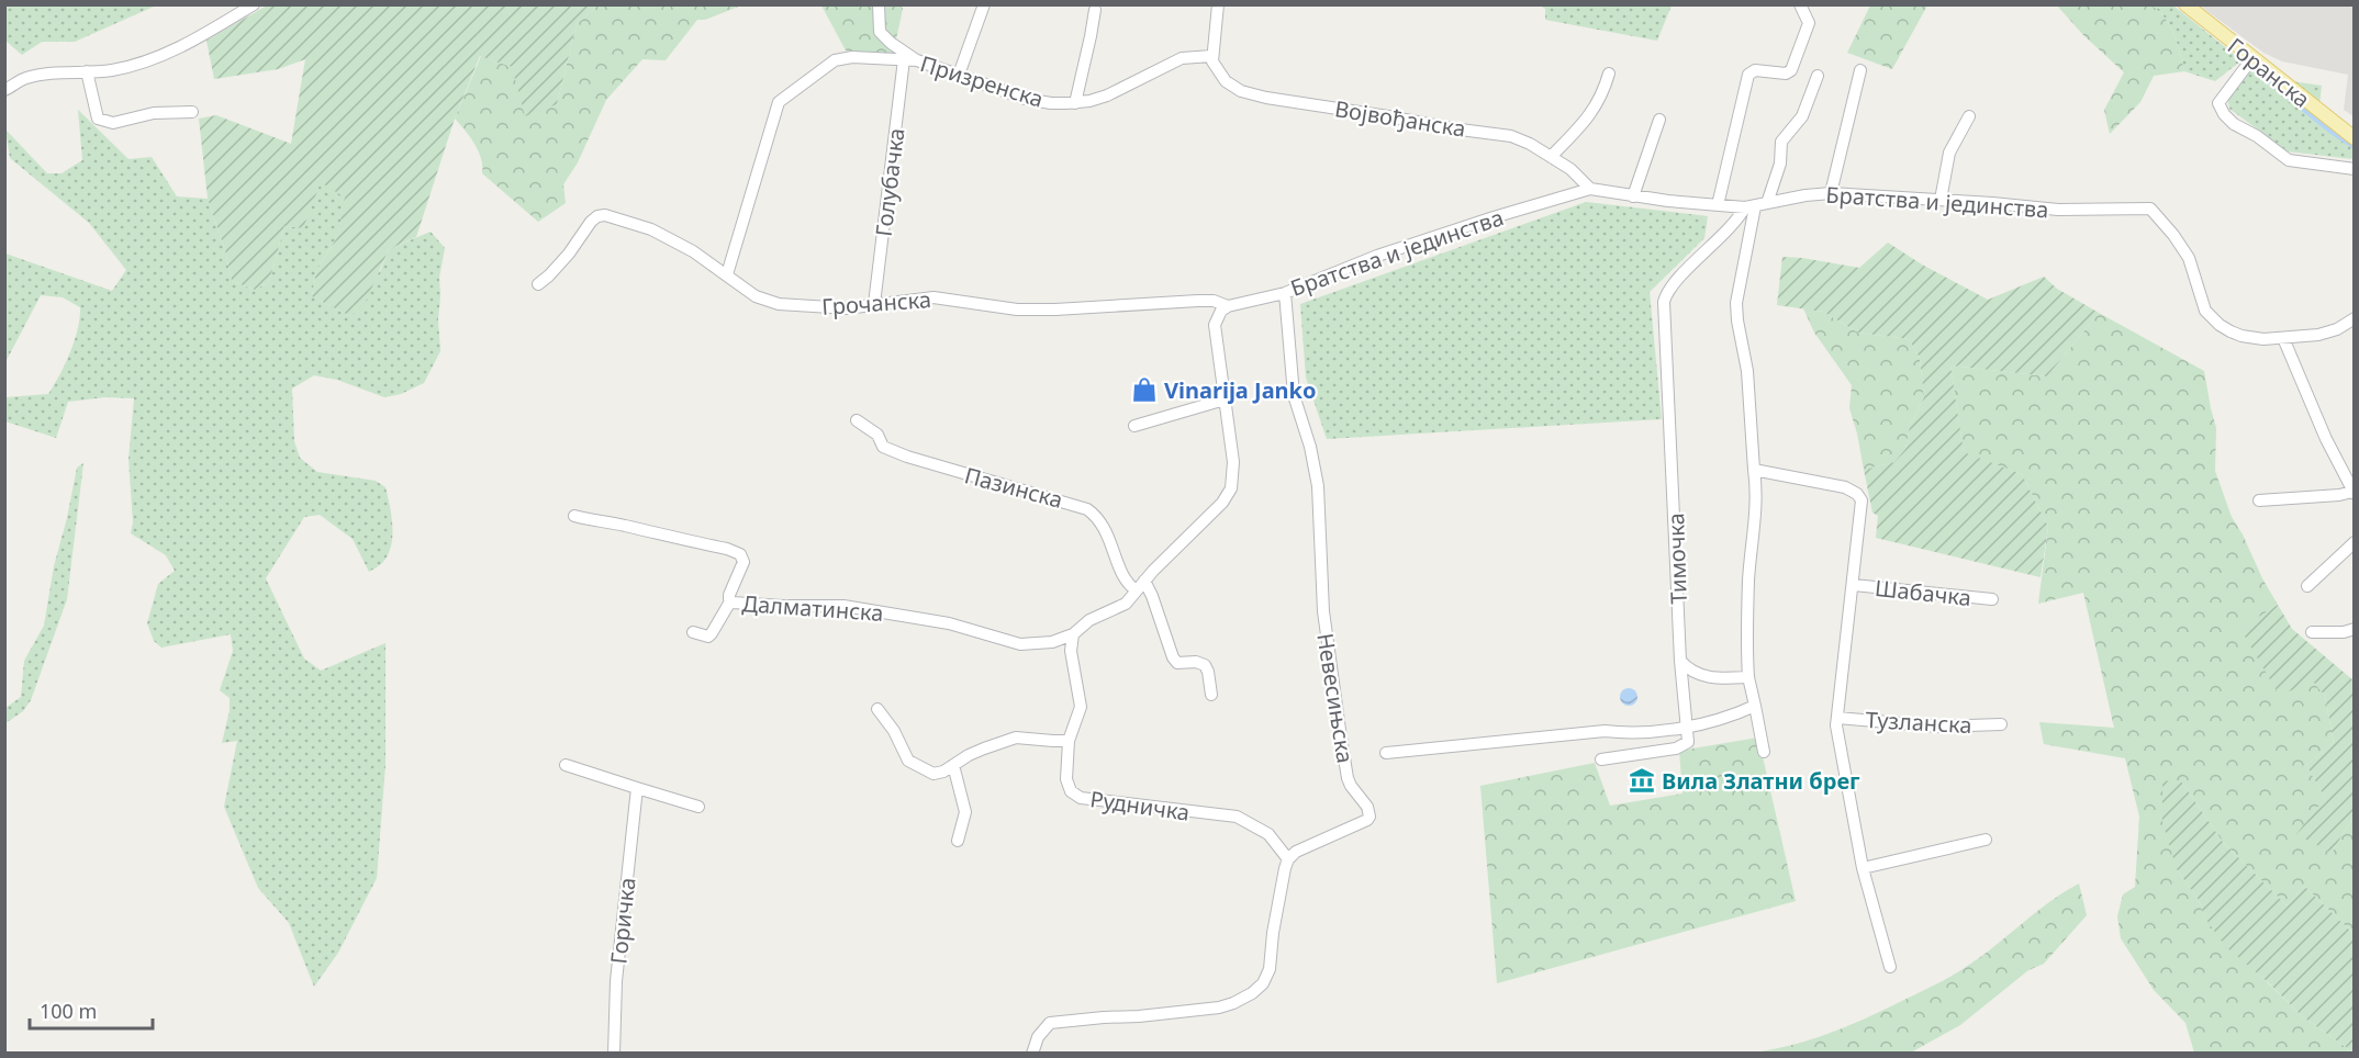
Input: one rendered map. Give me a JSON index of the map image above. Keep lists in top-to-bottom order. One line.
{"streets":{"main road":["Горанска"],"street":["Призренска","Војвођанска","Голубачка","Братства и јединства","Грочанска","Пазинска","Тимочка","Шабачка","Далматинска","Невесињска","Тузланска","Рудничка","Горичка"]},"crossings":[["Призренска","Војвођанска"],["Призренска","Голубачка"],["Призренска","Грочанска"],["Војвођанска","Братства и јединства"],["Голубачка","Грочанска"],["Братства и јединства","Грочанска"],["Братства и јединства","Тимочка"],["Братства и јединства","Невесињска"],["Далматинска","Рудничка"],["Невесињска","Рудничка"]],"places":{"shop":["Vinarija Janko"],"museum":["Вила Златни брег"]},"scale_bar":"100 m"}
